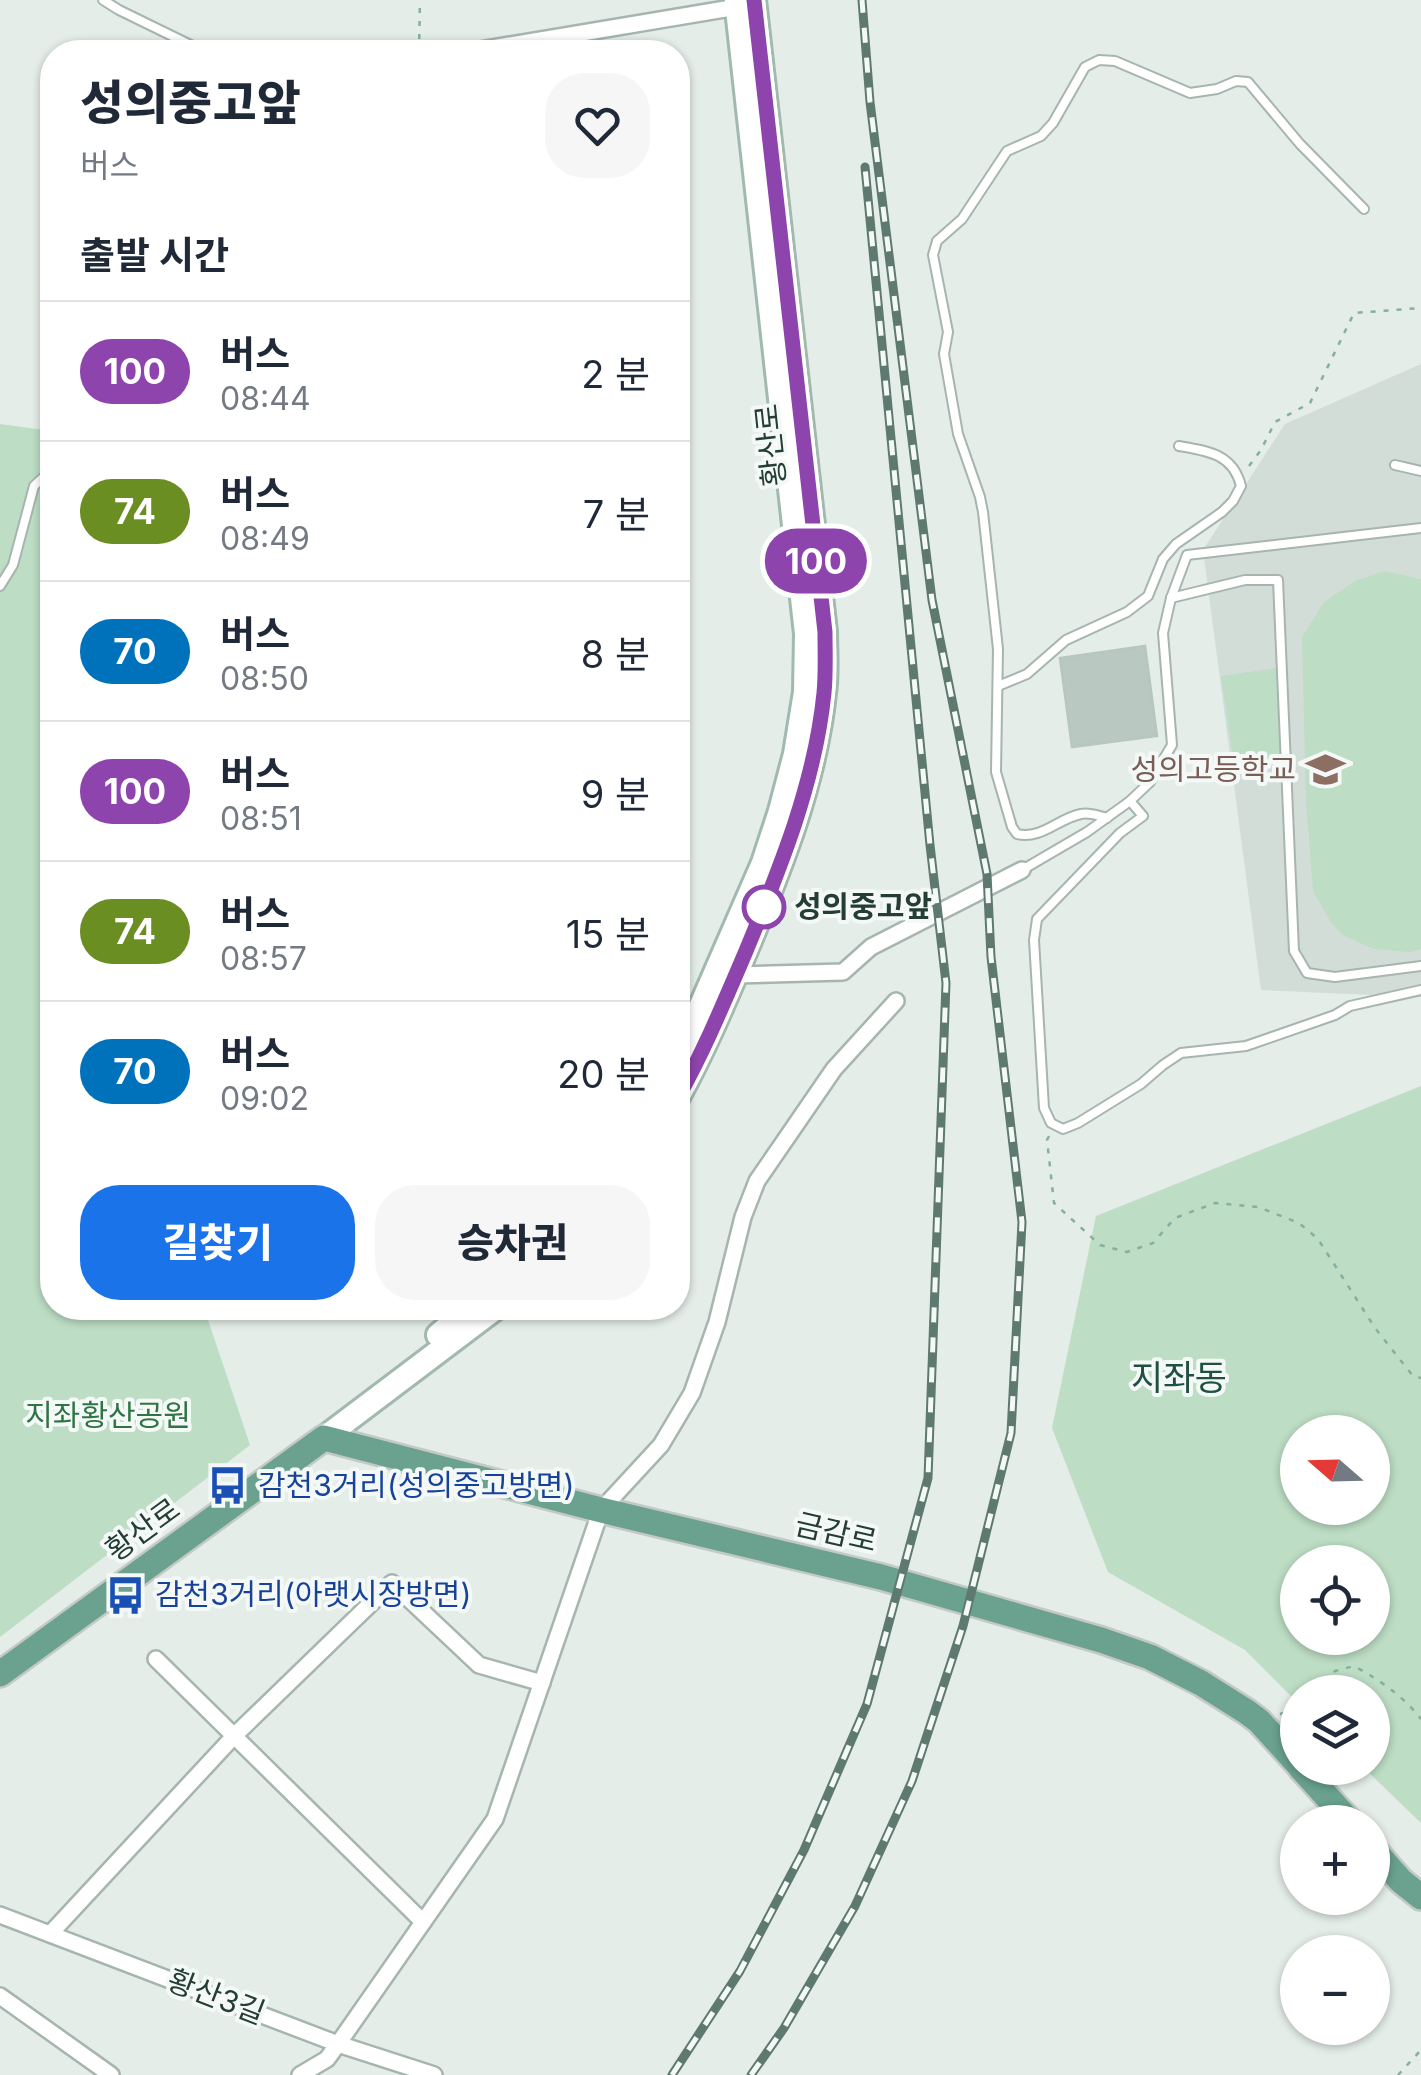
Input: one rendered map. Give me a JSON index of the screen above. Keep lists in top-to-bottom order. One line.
{"streets":{"main road":["황산로","금감로"],"street":["황산3길"]},"crossings":[["황산로","금감로"]],"districts":["지좌동"],"parks":["지좌황산공원"],"places":{"school or university":["성의고등학교"],"other":["성의중고앞"],"bus stop":["감천3거리(성의중고방면)","감천3거리(아랫시장방면)"]},"lines":["bus line 100"],"north":"left","page":{"on_map":"100","heading":[["성의중고앞","버스"],"출발 시간"],"list":[{"mark":"100","name":"버스","note":"08:44","value":"2 분"},{"mark":"74","name":"버스","note":"08:49","value":"7 분"},{"mark":"70","name":"버스","note":"08:50","value":"8 분"},{"mark":"100","name":"버스","note":"08:51","value":"9 분"},{"mark":"74","name":"버스","note":"08:57","value":"15 분"},{"mark":"70","name":"버스","note":"09:02","value":"20 분"}],"buttons":["길찾기","승차권"],"map_buttons":["+","−"]}}
